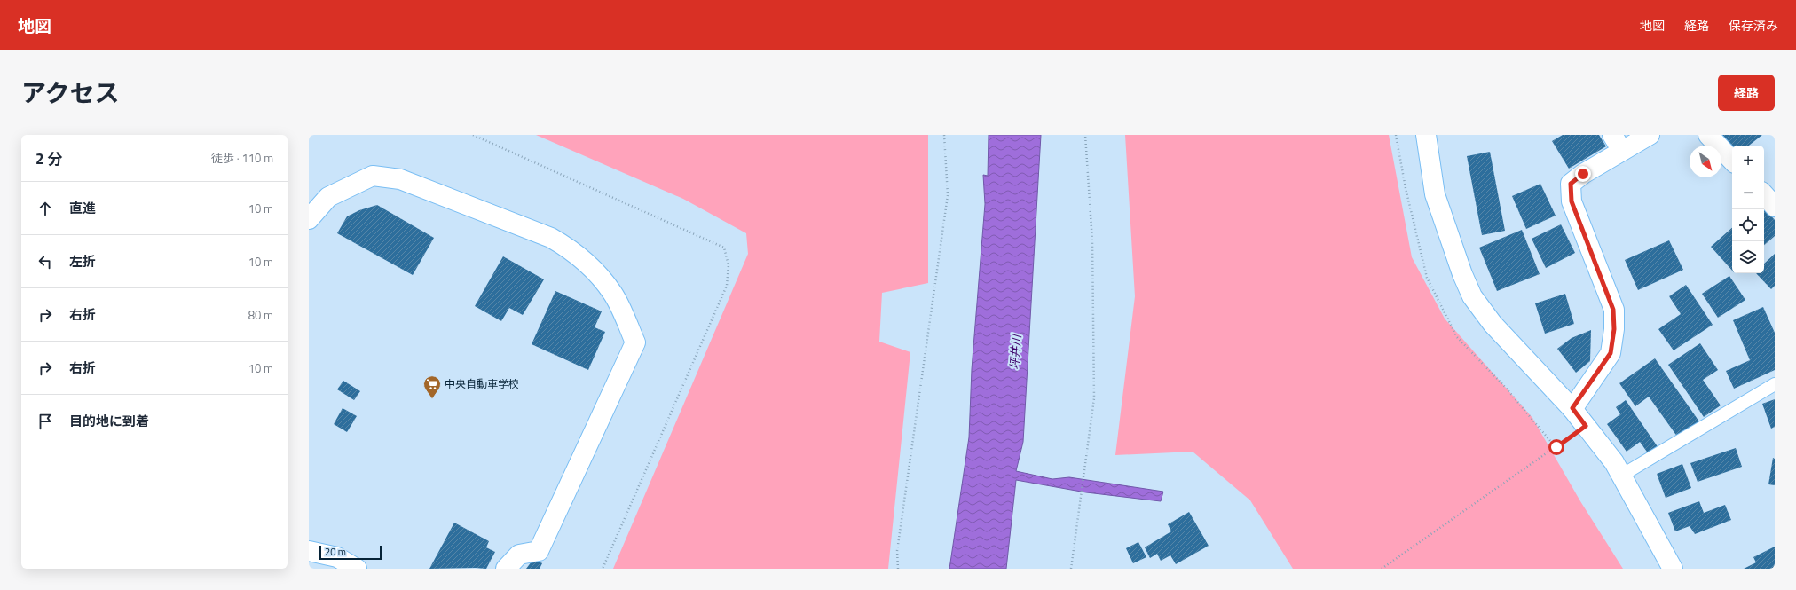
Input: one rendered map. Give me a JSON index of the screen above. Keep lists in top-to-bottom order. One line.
{"water":["坪井川"],"places":{"supermarket":["中央自動車学校"]},"scale_bar":"20 m","north":"bottom right","page":{"header":"地図","nav":["地図","経路","保存済み"],"title":"アクセス","buttons":"経路","heading":["2 分","徒歩 · 110 m"],"map_buttons":["+","−"],"list":[["直進","10 m"],["左折","10 m"],["右折","80 m"],["右折","10 m"],"目的地に到着"],"scale":"20 m"}}
